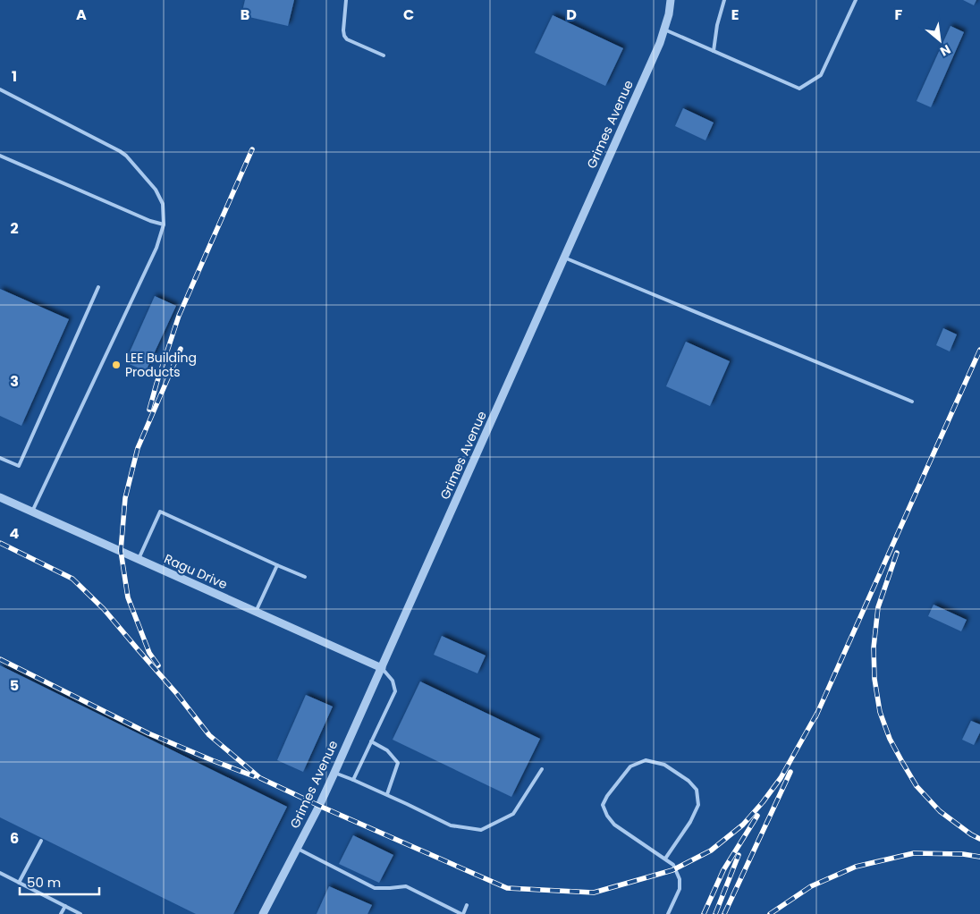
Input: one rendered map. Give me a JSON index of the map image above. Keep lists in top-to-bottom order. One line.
{"streets":{"street":["Grimes Avenue","Ragu Drive"]},"crossings":[["Grimes Avenue","Ragu Drive"]],"places":["LEE Building Products"],"scale_bar":"50 m","north":"bottom right","grid":{"columns":["A","B","C","D","E","F"],"rows":["1","2","3","4","5","6"]}}
